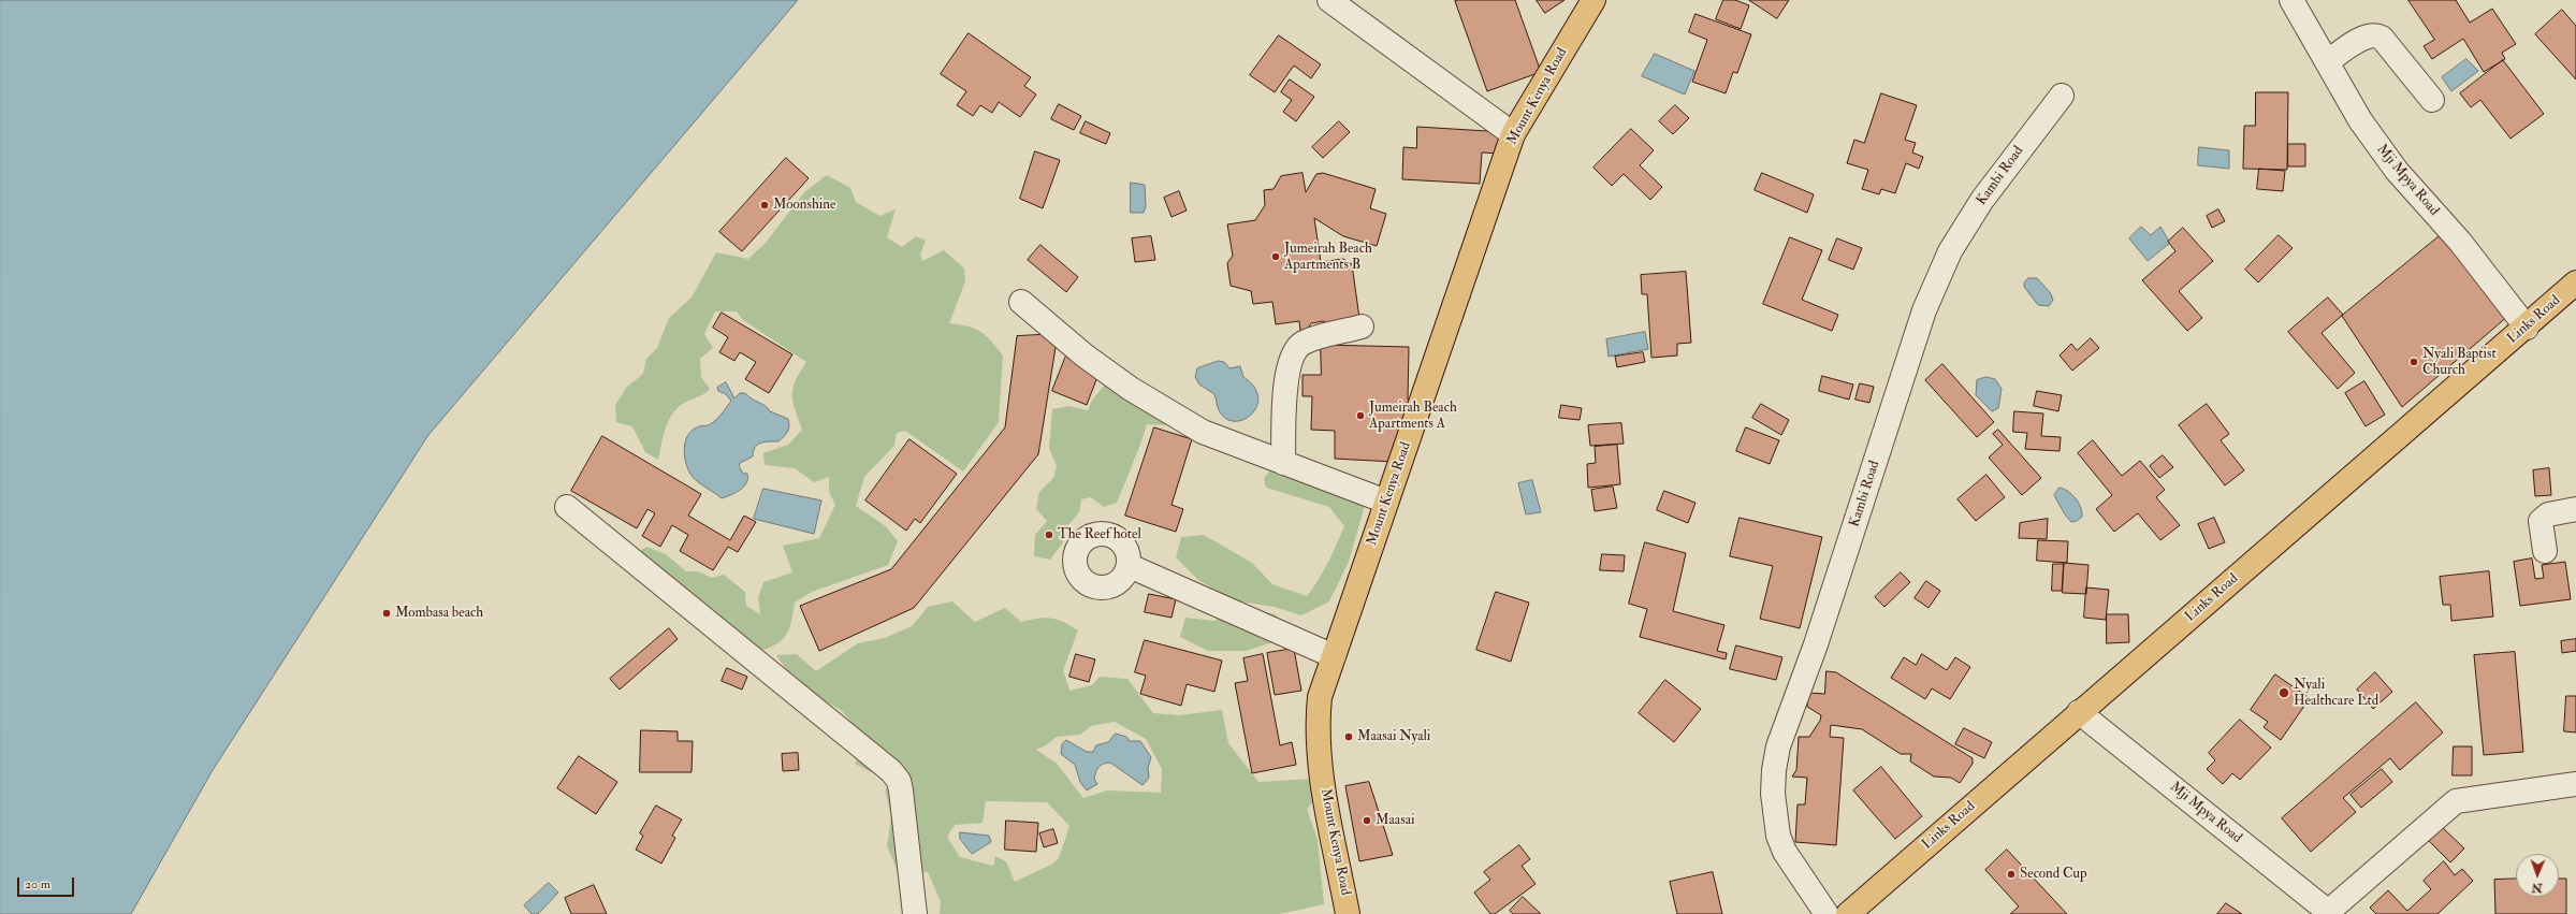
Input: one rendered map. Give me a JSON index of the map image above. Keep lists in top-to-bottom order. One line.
{"streets":{"main road":["Mount Kenya Road","Links Road"],"street":["Kambi Road","Mji Mpya Road"]},"crossings":[["Mji Mpya Road","Links Road"]],"places":["Moonshine","Jumeirah Beach Apartments B","Nyali Baptist Church","Jumeirah Beach Apartments A","The Reef hotel","Mombasa beach","Nyali Healthcare Ltd","Maasai Nyali","Maasai","Second Cup"],"scale_bar":"20 m","north":"bottom"}
